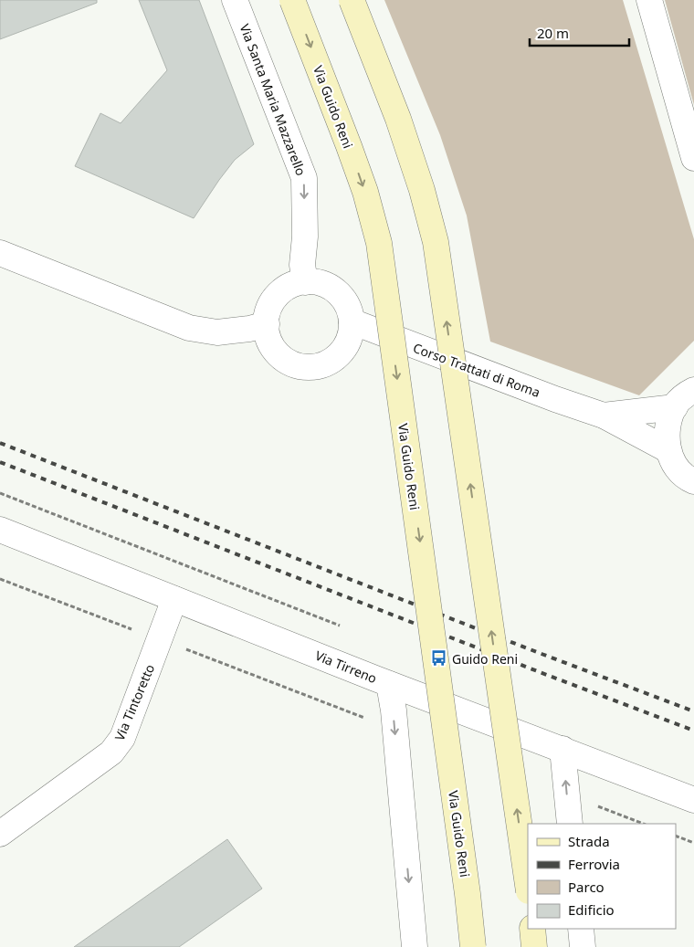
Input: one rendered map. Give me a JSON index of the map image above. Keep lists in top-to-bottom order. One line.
{"streets":{"main road":["Via Guido Reni"],"street":["Via Santa Maria Mazzarello","Corso Trattati di Roma","Via Tirreno","Via Tintoretto"]},"crossings":[["Via Santa Maria Mazzarello","Corso Trattati di Roma"],["Via Tirreno","Via Tintoretto"]],"one_way":["Via Santa Maria Mazzarello"],"places":{"bus stop":["Guido Reni"]},"legend":["Strada","Ferrovia","Parco","Edificio"],"scale_bar":"20 m"}
